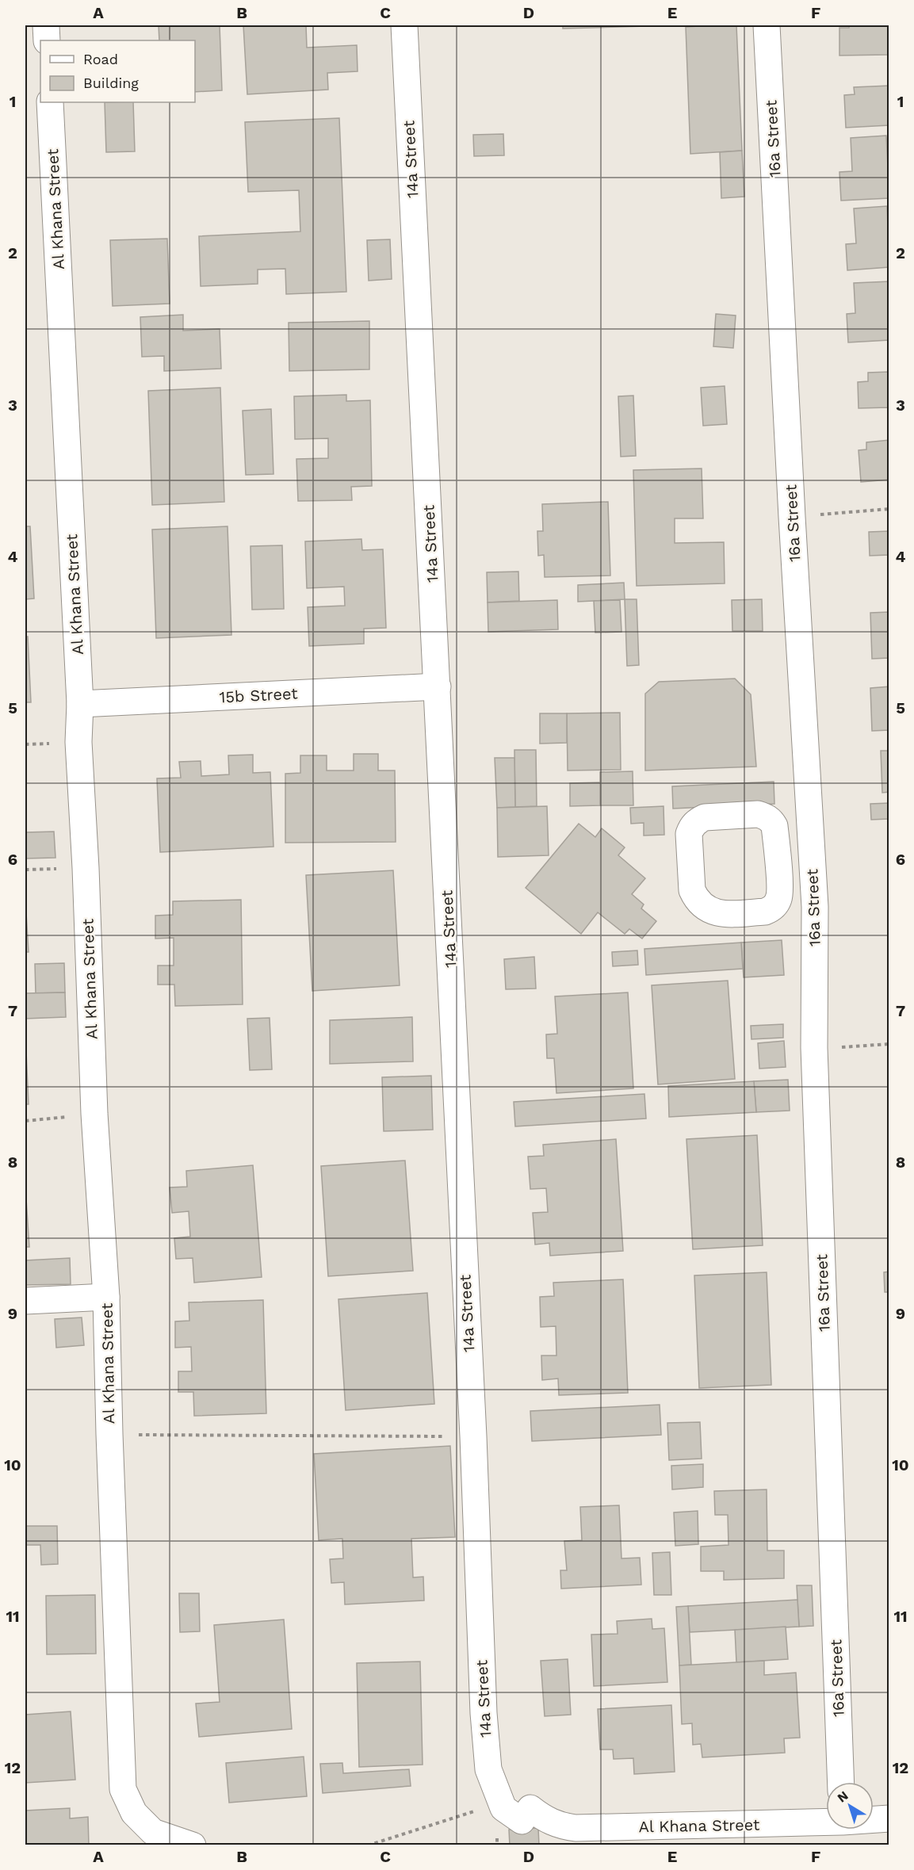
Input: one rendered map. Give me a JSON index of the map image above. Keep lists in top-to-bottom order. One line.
{"streets":{"street":["16a Street","14a Street","Al Khana Street","15b Street"]},"crossings":[["14a Street","Al Khana Street"],["14a Street","15b Street"],["Al Khana Street","15b Street"]],"legend":["Road","Building"],"north":"top left","grid":{"columns":["A","B","C","D","E","F"],"rows":["1","2","3","4","5","6","7","8","9","10","11","12"]}}
